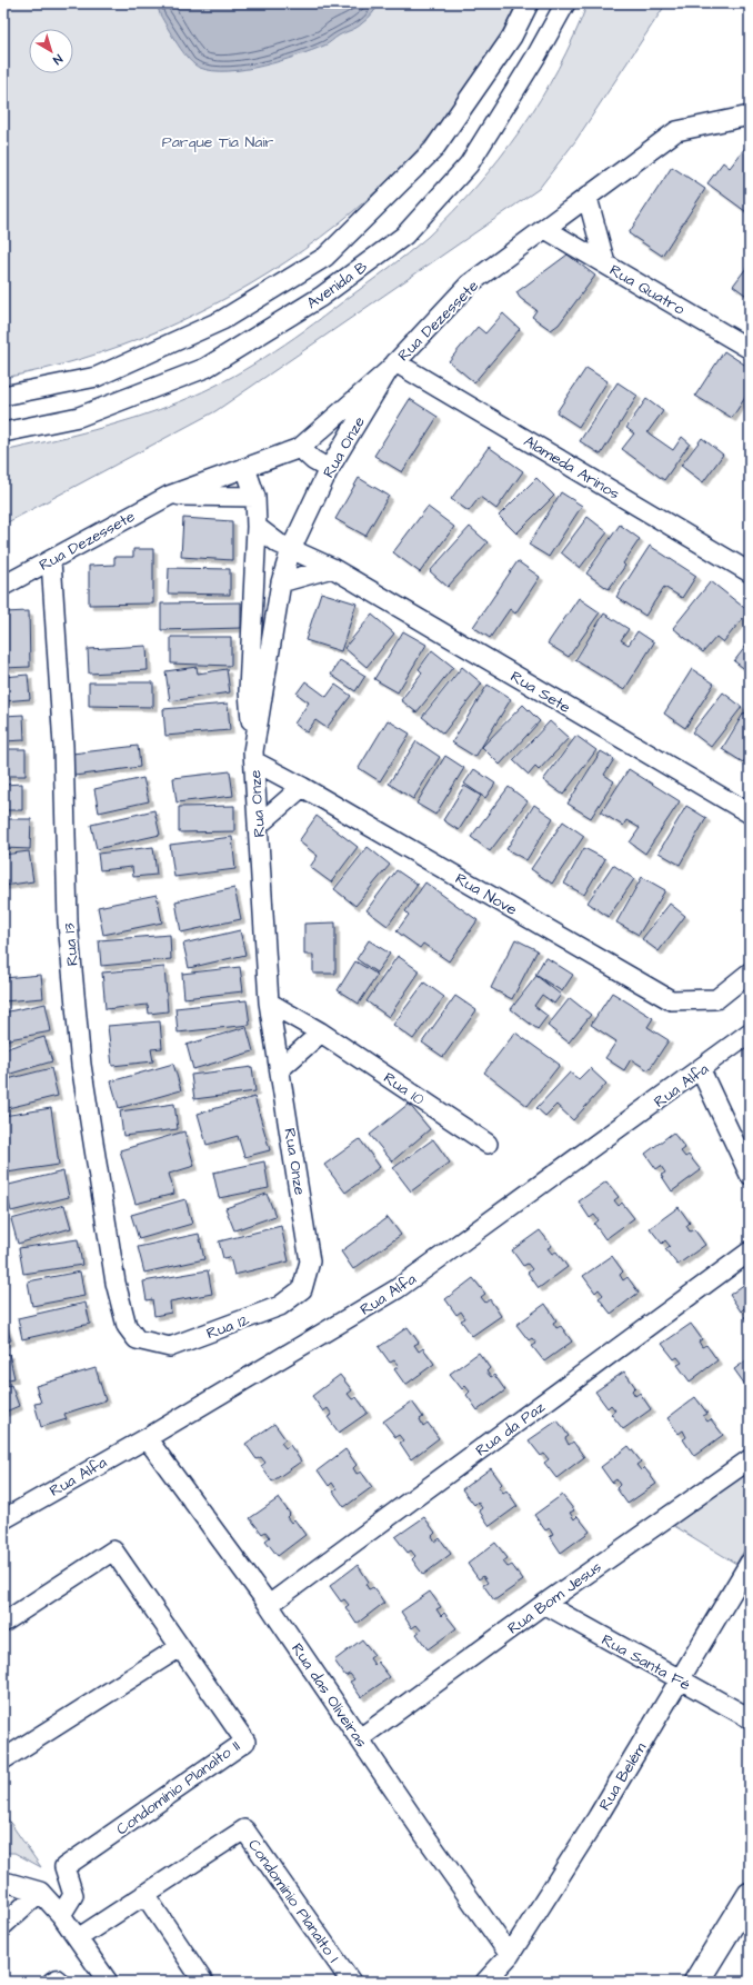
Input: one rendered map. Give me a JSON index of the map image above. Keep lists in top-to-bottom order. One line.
{"streets":{"street":["Avenida B","Rua Quatro","Rua Dezessete","Rua Onze","Alameda Arinos","Rua Sete","Rua Nove","Rua 13","Rua Alfa","Rua 10","Rua 12","Rua da Paz","Rua Bom Jesus","Rua Santa Fé","Rua das Oliveiras","Rua Belém","Condomínio Planalto II","Condomínio Planalto I"]},"crossings":[["Rua Quatro","Rua Dezessete"],["Rua Dezessete","Rua Onze"],["Rua Dezessete","Alameda Arinos"],["Rua Dezessete","Rua 13"],["Rua Onze","Alameda Arinos"],["Rua Onze","Rua Sete"],["Rua Onze","Rua Nove"],["Rua Onze","Rua 10"],["Rua Onze","Rua 12"],["Rua 13","Rua 12"],["Rua Alfa","Rua das Oliveiras"],["Rua da Paz","Rua das Oliveiras"],["Rua Bom Jesus","Rua Santa Fé"],["Rua Bom Jesus","Rua das Oliveiras"],["Rua Santa Fé","Rua Belém"],["Rua das Oliveiras","Rua Belém"]],"parks":["Parque Tia Nair"],"north":"bottom right"}
